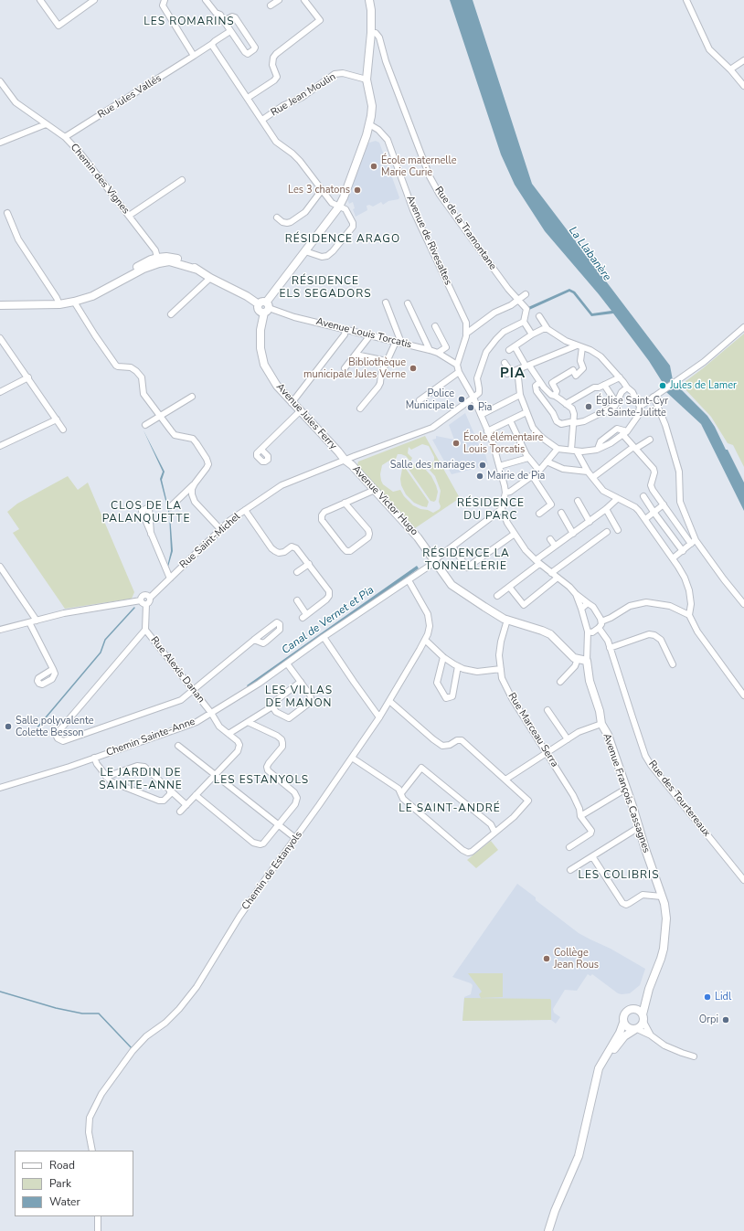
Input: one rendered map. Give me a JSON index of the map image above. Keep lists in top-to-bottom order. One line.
{"streets":{"main road":["Avenue Jules Ferry","Avenue Victor Hugo","Avenue François Cassagnes"],"street":["Rue Jean Moulin","Rue Jules Vallés","Chemin des Vignes","Rue de la Tramontane","Avenue de Rivesaltes","Avenue Louis Torcatis","Rue Saint-Michel","Rue Alexis Danan","Rue Marceau Serra","Chemin Sainte-Anne","Rue des Tourtereaux","Chemin de Estanyols"]},"crossings":[["Rue Jules Vallés","Chemin des Vignes"],["Avenue Louis Torcatis","Avenue Jules Ferry"],["Avenue Jules Ferry","Avenue Victor Hugo"],["Avenue Jules Ferry","Rue Saint-Michel"],["Avenue Victor Hugo","Rue Saint-Michel"],["Avenue Victor Hugo","Rue Marceau Serra"],["Avenue Victor Hugo","Chemin Sainte-Anne"],["Rue Saint-Michel","Rue Alexis Danan"],["Rue Alexis Danan","Chemin Sainte-Anne"],["Chemin Sainte-Anne","Chemin de Estanyols"]],"districts":["LES ROMARINS","RÉSIDENCE ARAGO","RÉSIDENCE ELS SEGADORS","PIA","RÉSIDENCE DU PARC","CLOS DE LA PALANQUETTE","RÉSIDENCE LA TONNELLERIE","LES VILLAS DE MANON","LE JARDIN DE SAINTE-ANNE","LES ESTANYOLS","LE SAINT-ANDRÉ","LES COLIBRIS"],"water":["La Llabanère","Canal de Vernet et Pia"],"places":["École maternelle Marie Curie","Les 3 chatons","Bibliothèque municipale Jules Verne","Jules de Lamer","Police Municipale","Église Saint-Cyr et Sainte-Julitte","Pia","École élémentaire Louis Torcatis","Salle des mariages","Mairie de Pia","Salle polyvalente Colette Besson","Collège Jean Rous","Lidl","Orpi"],"legend":["Road","Park","Water"]}
